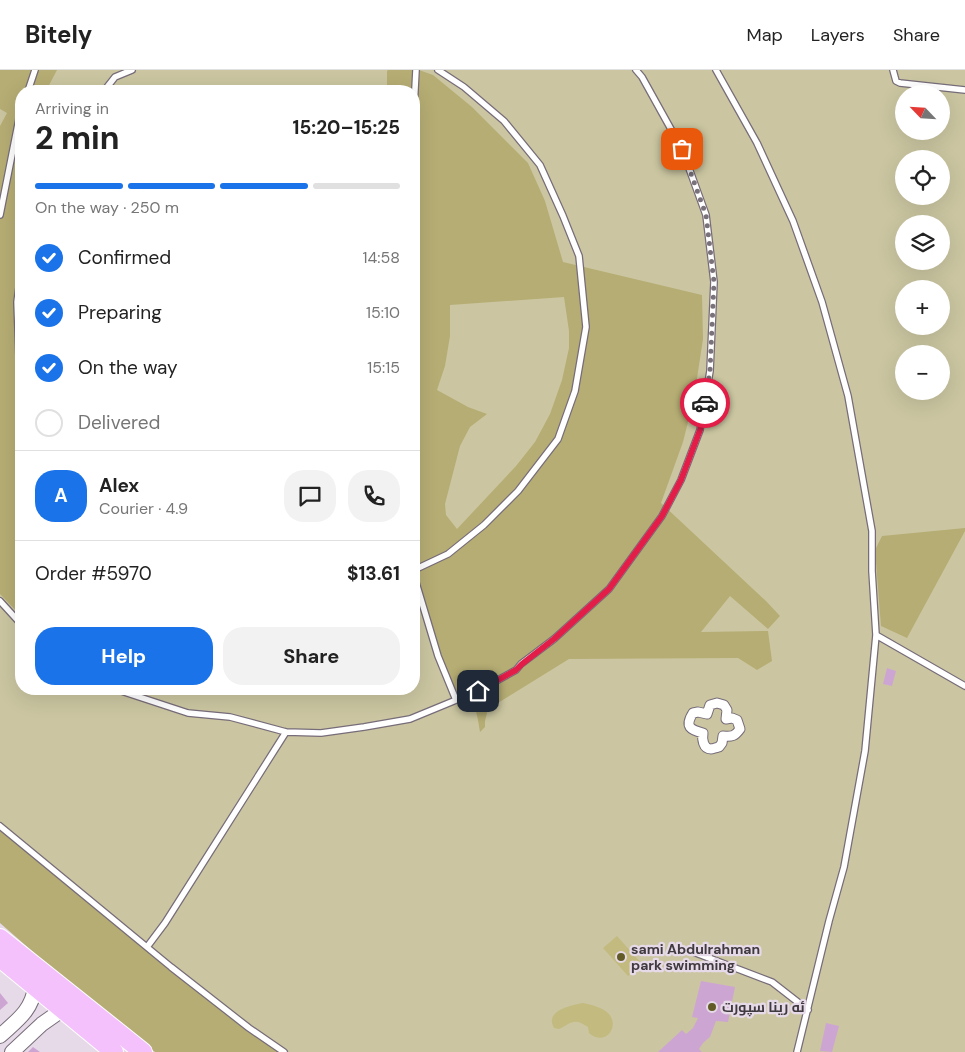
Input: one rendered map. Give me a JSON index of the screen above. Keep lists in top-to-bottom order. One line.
{"places":["sami Abdulrahman park swimming","ئه رينا سپورت"],"north":"top left","page":{"header":"Bitely","nav":["Map","Layers","Share"],"map_buttons":["+","−"],"heading":["2 min","Arriving in","15:20–15:25"],"panel":["Alex","Courier · 4.9","Order #5970","$13.61"],"bar":"On the way · 250 m","list":[["Confirmed","14:58"],["Preparing","15:10"],["On the way","15:15"],"Delivered"],"round":"A","buttons":["Help","Share"]}}
